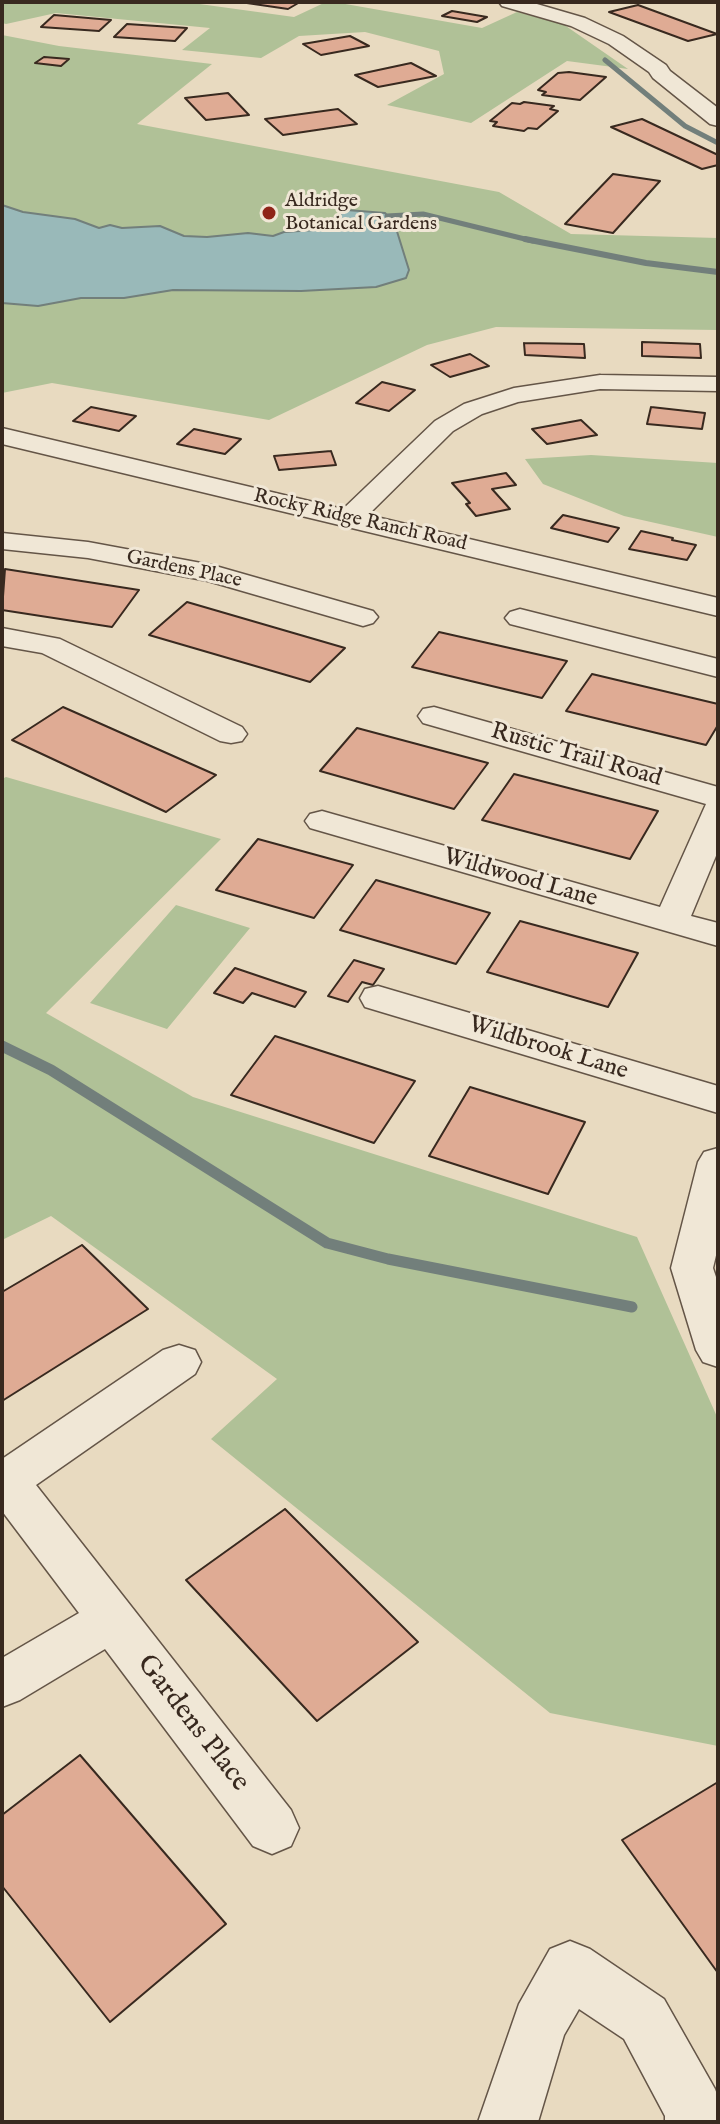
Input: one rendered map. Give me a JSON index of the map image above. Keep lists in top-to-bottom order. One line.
{"streets":{"street":["Rocky Ridge Ranch Road","Gardens Place","Rustic Trail Road","Wildwood Lane","Wildbrook Lane"]},"places":["Aldridge Botanical Gardens"]}
